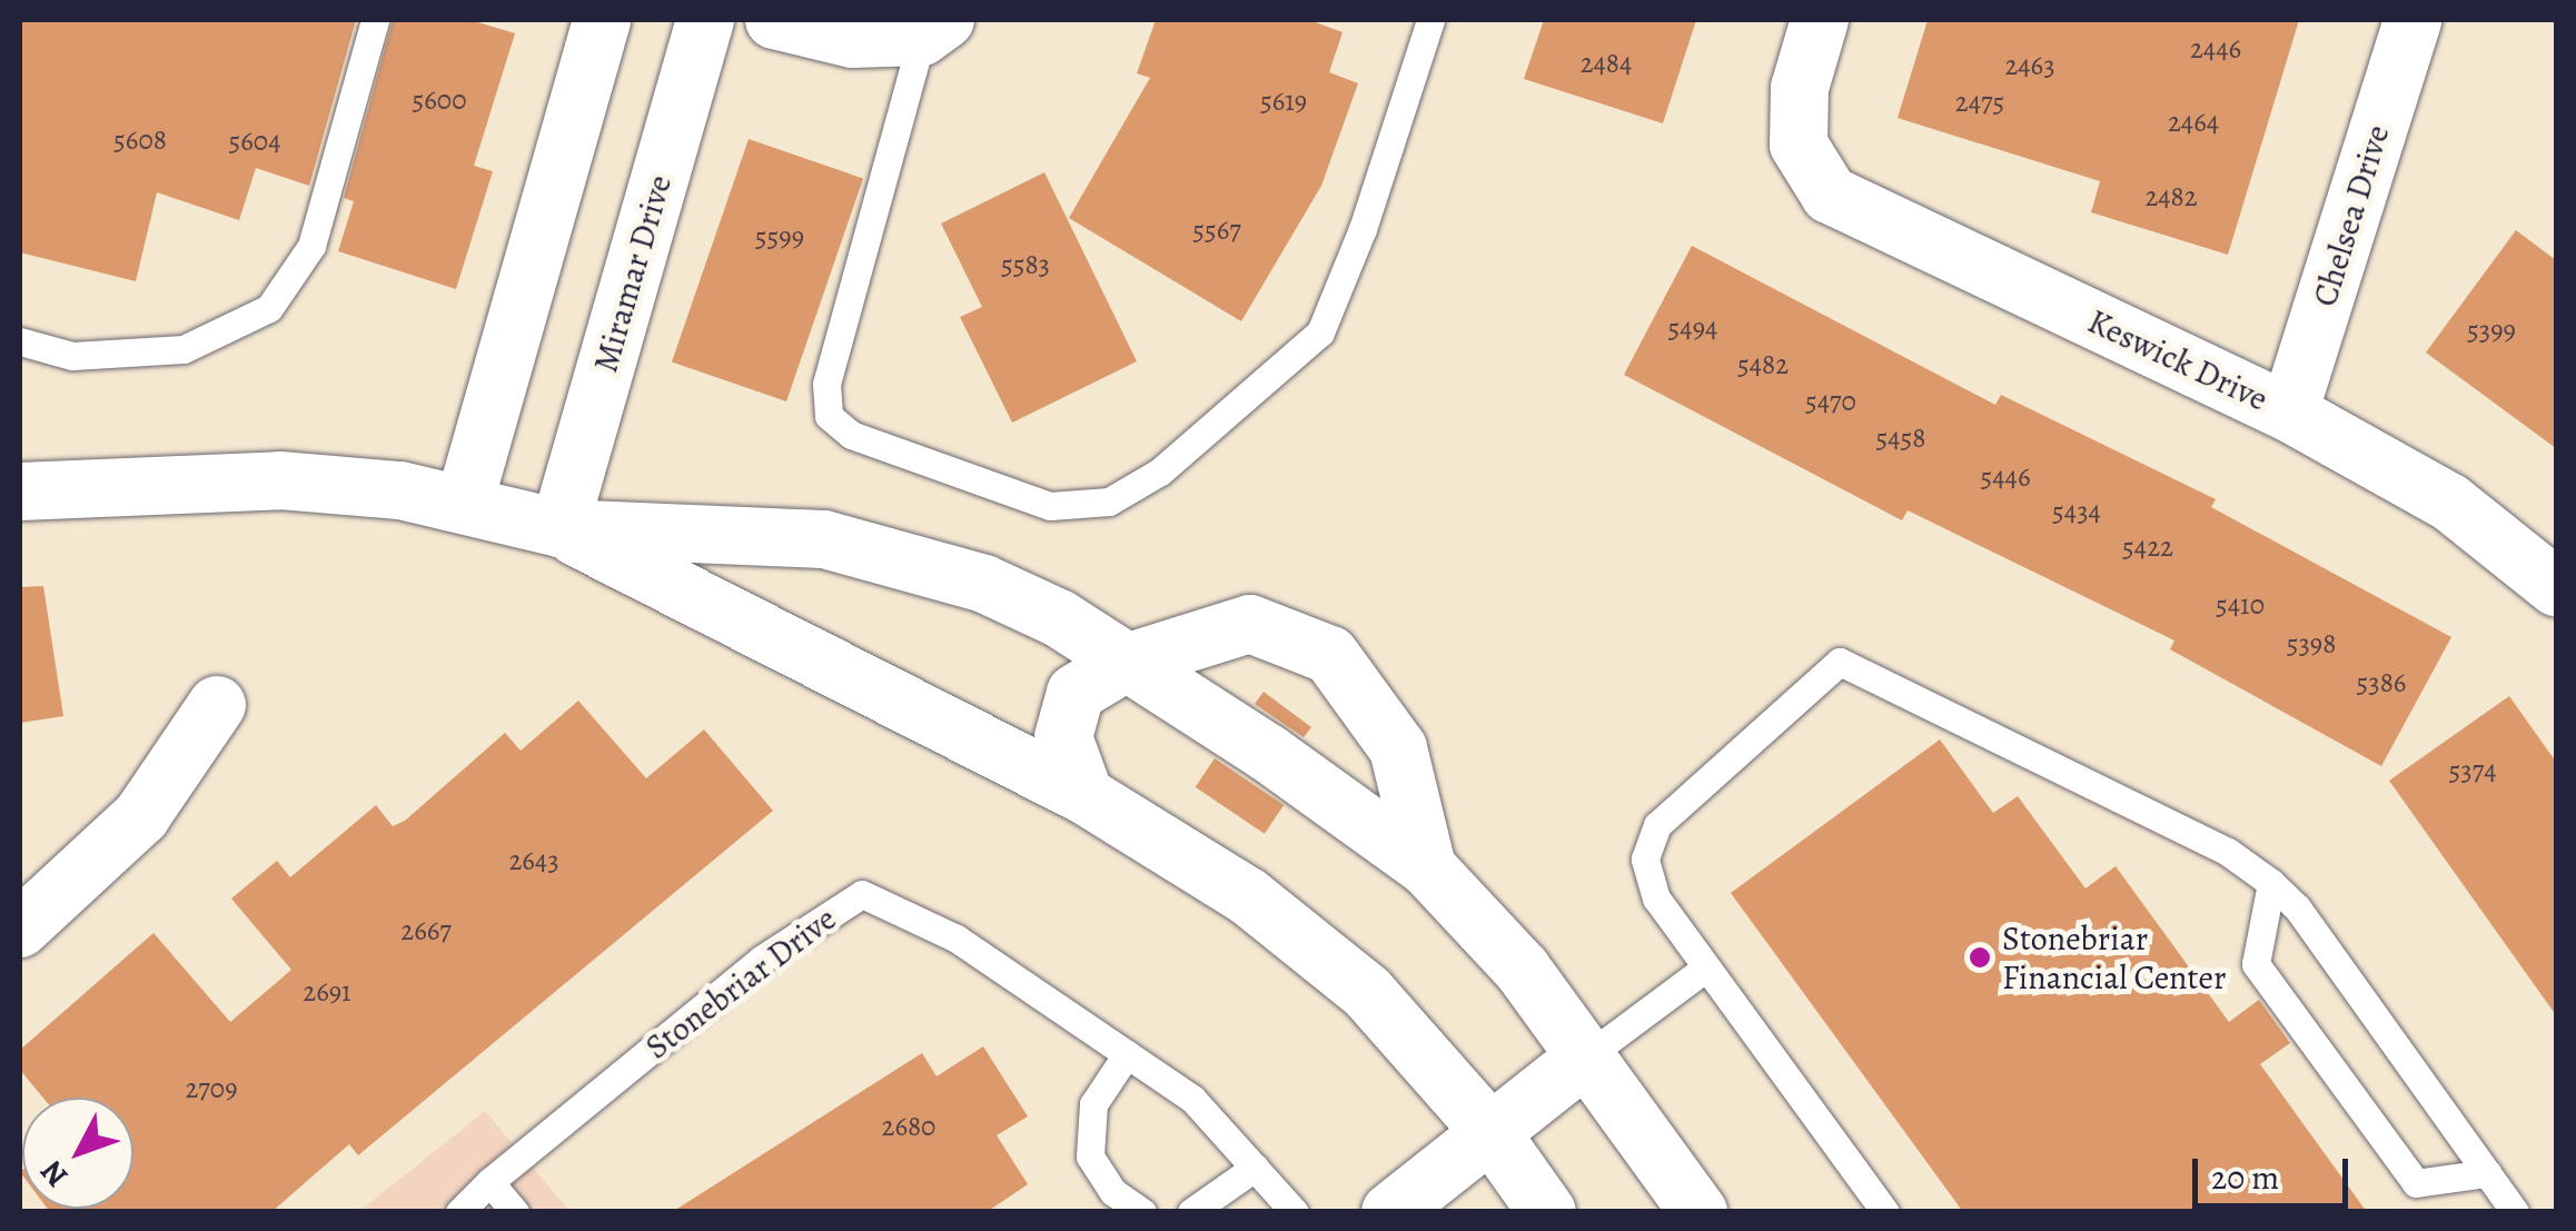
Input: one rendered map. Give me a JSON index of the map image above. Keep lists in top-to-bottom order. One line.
{"streets":{"street":["Chelsea Drive","Miramar Drive","Keswick Drive"],"lane":["Stonebriar Drive"]},"crossings":[["Chelsea Drive","Keswick Drive"]],"places":["Stonebriar Financial Center"],"house_numbers":["2446","2484","2463","5600","5619","2475","2464","5608","5604","2482","5567","5599","5583","5494","5399","5482","5470","5458","5446","5434","5422","5410","5398","5386","5374","2643","2667","2691","2709","2680"],"scale_bar":"20 m","north":"bottom left"}
